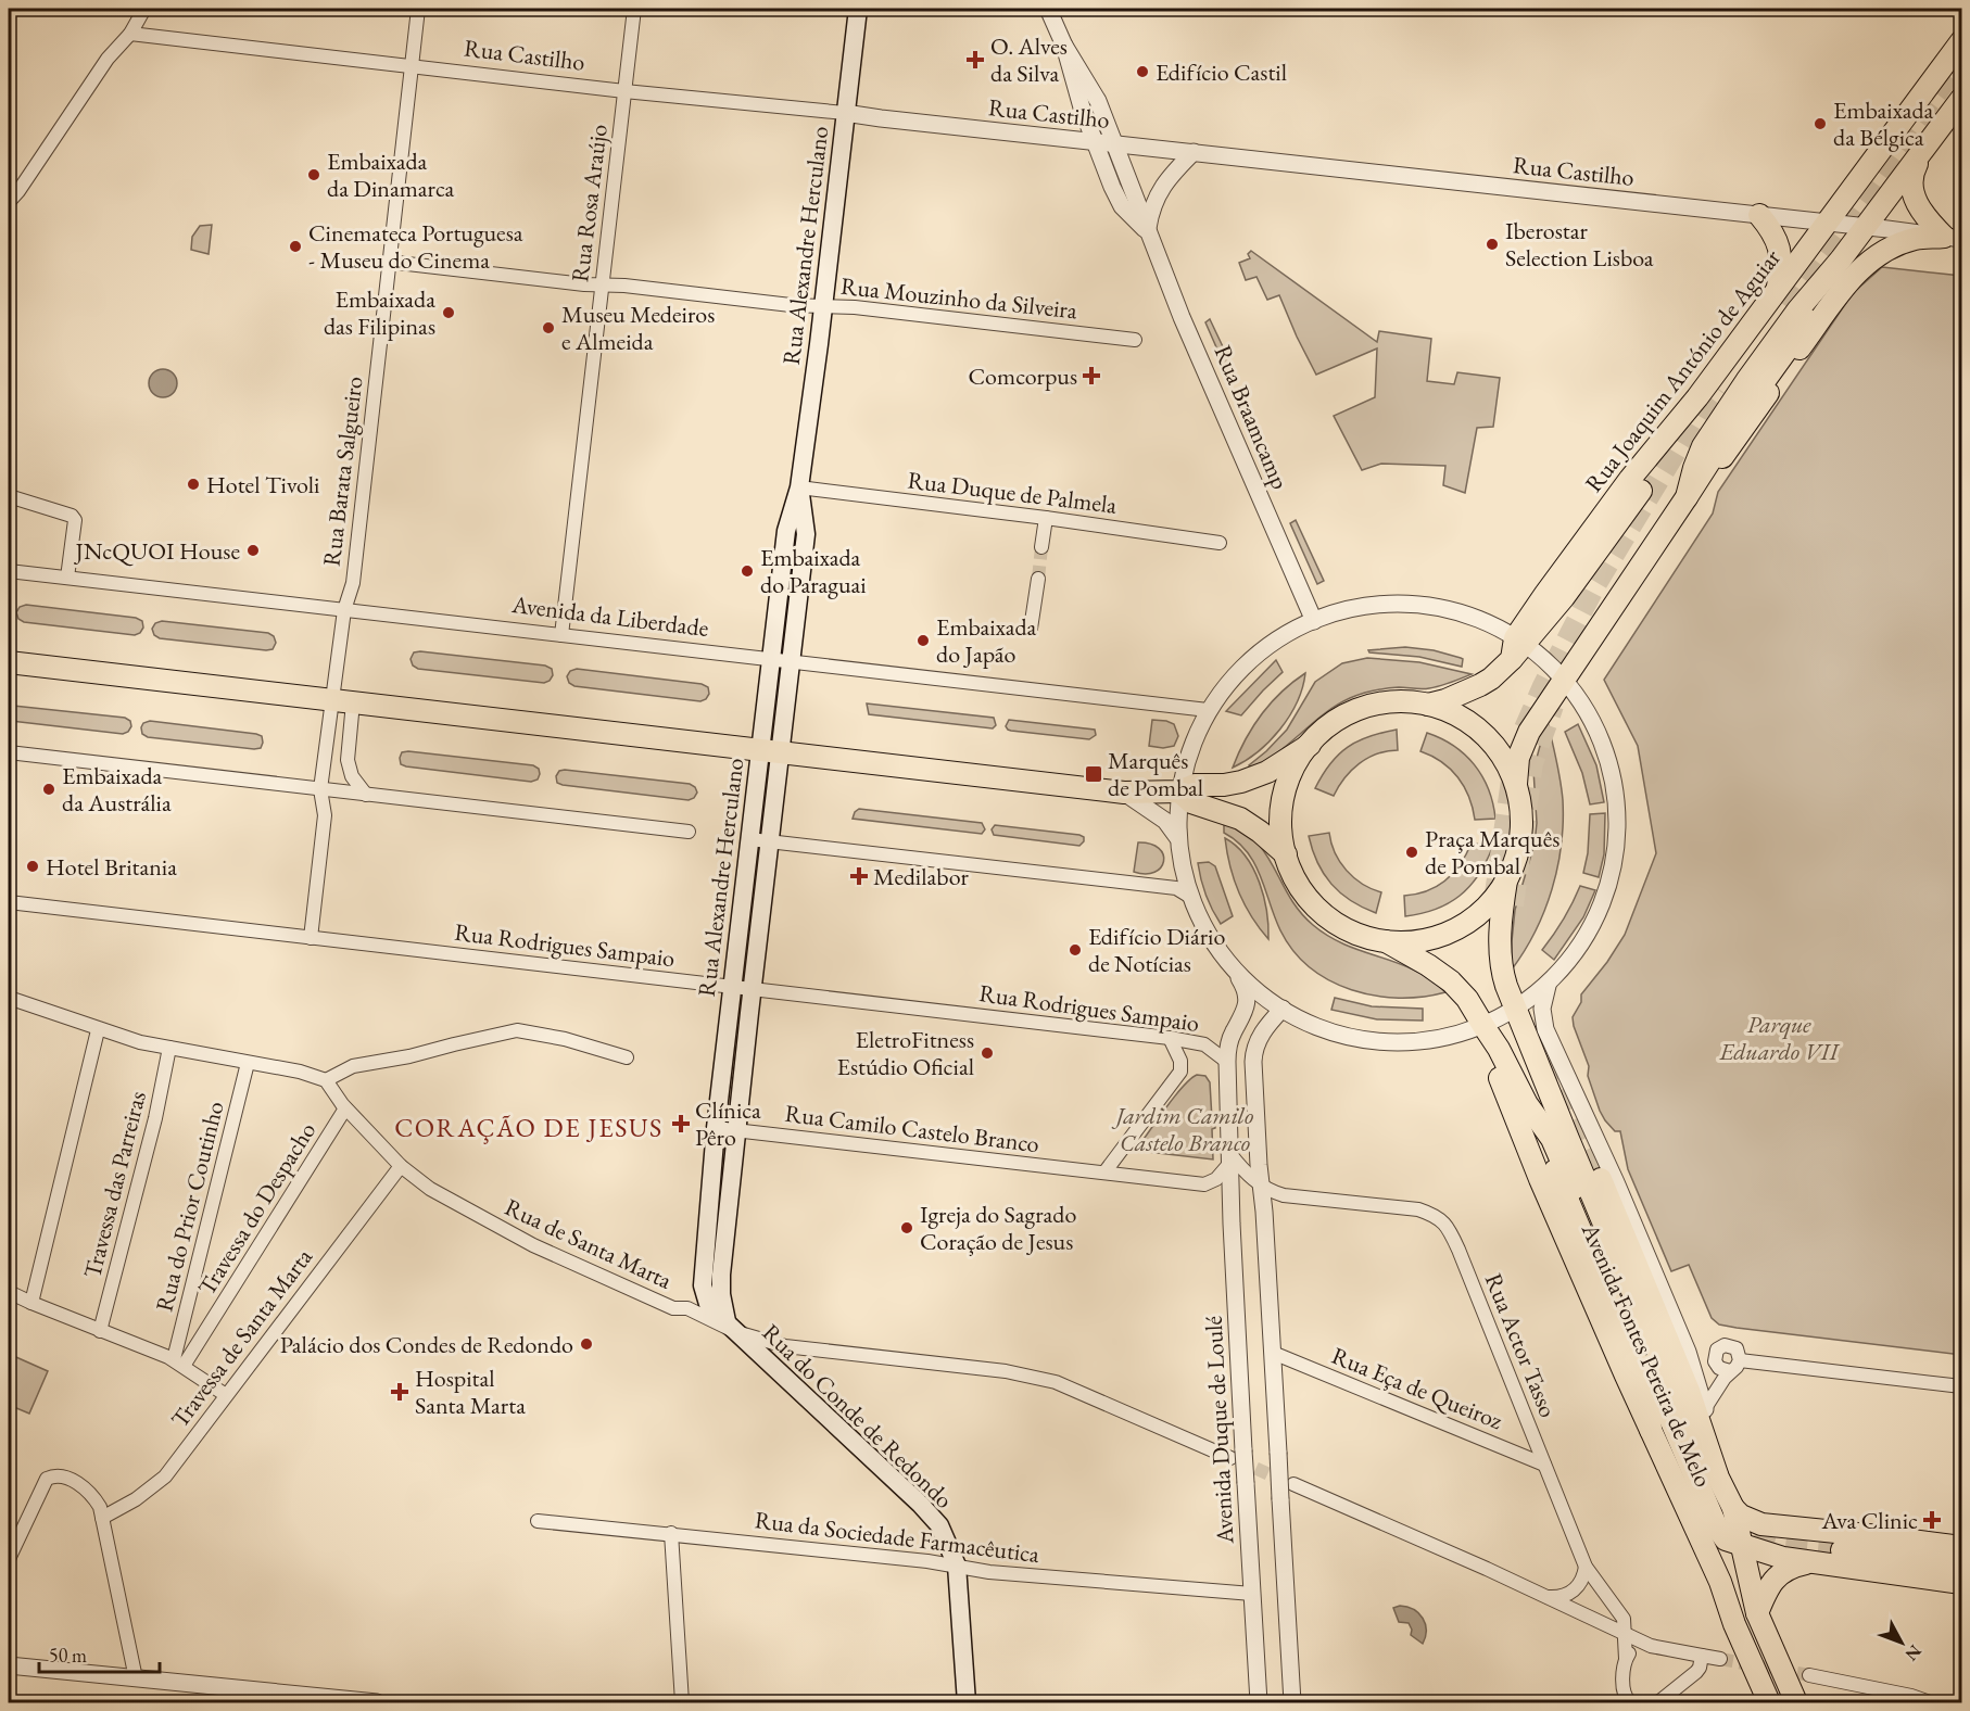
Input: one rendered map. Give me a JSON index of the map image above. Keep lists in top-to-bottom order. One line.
{"streets":{"main road":["Rua Alexandre Herculano","Rua Joaquim António de Aguiar","Avenida Fontes Pereira de Melo","Rua do Conde de Redondo"],"street":["Rua Castilho","Rua Rosa Araújo","Rua Mouzinho da Silveira","Rua Braamcamp","Rua Barata Salgueiro","Rua Duque de Palmela","Avenida da Liberdade","Rua Rodrigues Sampaio","Rua Camilo Castelo Branco","Travessa das Parreiras","Rua do Prior Coutinho","Travessa do Despacho","Rua de Santa Marta","Travessa de Santa Marta","Rua Actor Tasso","Rua Eça de Queiroz","Avenida Duque de Loulé","Rua da Sociedade Farmacêutica"]},"crossings":[["Rua Castilho","Rua Rosa Araújo"],["Rua Castilho","Rua Alexandre Herculano"],["Rua Castilho","Rua Joaquim António de Aguiar"],["Rua Castilho","Rua Braamcamp"],["Rua Castilho","Rua Barata Salgueiro"],["Rua Rosa Araújo","Rua Mouzinho da Silveira"],["Rua Rosa Araújo","Avenida da Liberdade"],["Rua Alexandre Herculano","Rua Mouzinho da Silveira"],["Rua Alexandre Herculano","Rua Duque de Palmela"],["Rua Alexandre Herculano","Avenida da Liberdade"],["Rua Alexandre Herculano","Rua Rodrigues Sampaio"],["Rua Alexandre Herculano","Rua Camilo Castelo Branco"],["Rua Alexandre Herculano","Rua do Conde de Redondo"],["Rua Mouzinho da Silveira","Rua Barata Salgueiro"],["Rua Barata Salgueiro","Avenida da Liberdade"],["Rua Barata Salgueiro","Rua Rodrigues Sampaio"],["Rua Rodrigues Sampaio","Avenida Duque de Loulé"],["Rua Camilo Castelo Branco","Avenida Duque de Loulé"],["Rua do Prior Coutinho","Travessa do Despacho"],["Travessa do Despacho","Rua de Santa Marta"],["Rua de Santa Marta","Travessa de Santa Marta"],["Rua de Santa Marta","Rua do Conde de Redondo"],["Rua de Santa Marta","Avenida Duque de Loulé"],["Rua Actor Tasso","Rua Eça de Queiroz"],["Rua do Conde de Redondo","Rua da Sociedade Farmacêutica"],["Avenida Duque de Loulé","Rua da Sociedade Farmacêutica"]],"districts":["CORAÇÃO DE JESUS"],"parks":["Parque Eduardo VII","Jardim Camilo Castelo Branco"],"places":{"health":["O. Alves da Silva","Comcorpus","Medilabor","Clínica Pêro","Hospital Santa Marta","Ava Clinic"],"other":["Edifício Castil","Embaixada da Bélgica","Embaixada da Dinamarca","Iberostar Selection Lisboa","Cinemateca Portuguesa - Museu do Cinema","Embaixada das Filipinas","Museu Medeiros e Almeida","Hotel Tivoli","JNcQUOI House","Embaixada do Paraguai","Embaixada do Japão","Embaixada da Austrália","Praça Marquês de Pombal","Hotel Britania","Edifício Diário de Notícias","EletroFitness Estúdio Oficial","Igreja do Sagrado Coração de Jesus","Palácio dos Condes de Redondo"],"transit":["Marquês de Pombal"]},"scale_bar":"50 m","north":"bottom right"}
